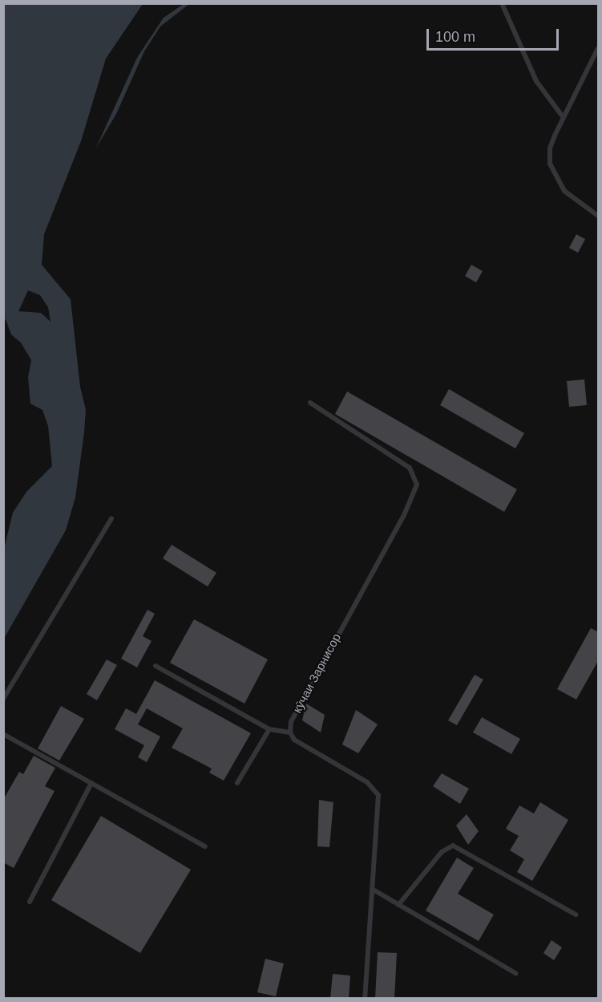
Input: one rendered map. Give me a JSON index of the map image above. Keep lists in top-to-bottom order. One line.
{"streets":{"lane":["кӯчаи Зарнисор"]},"scale_bar":"100 m"}
